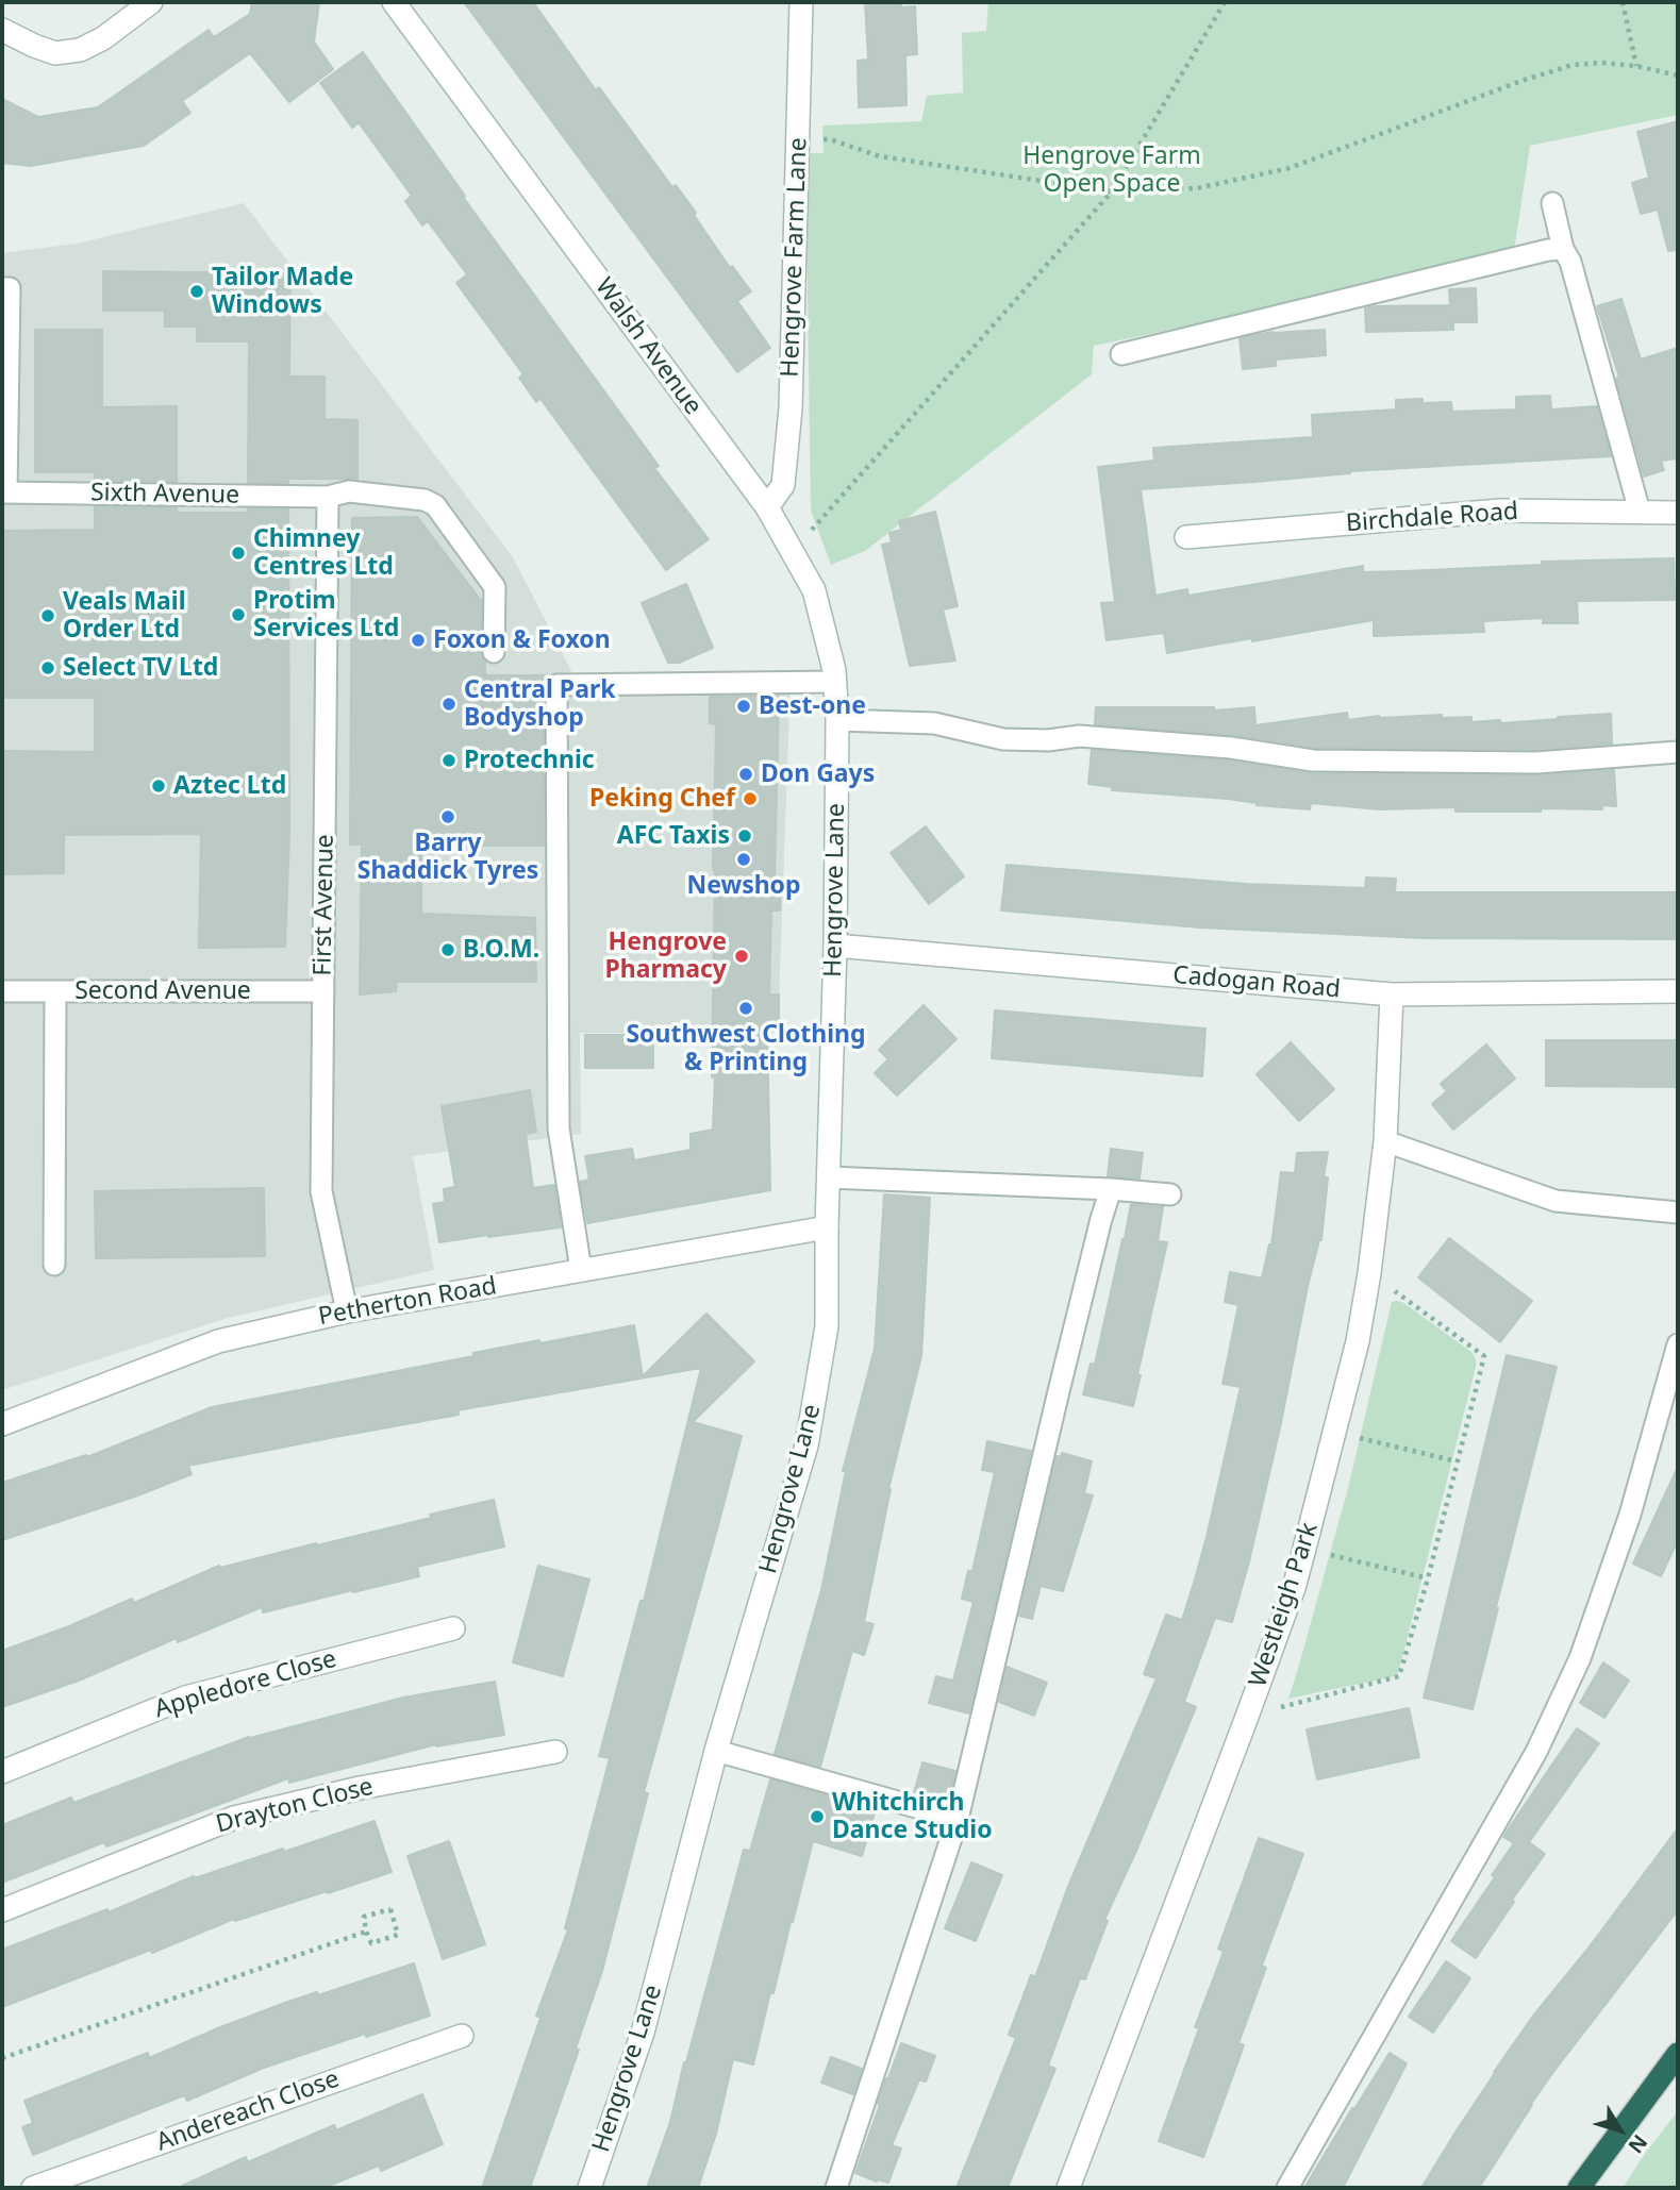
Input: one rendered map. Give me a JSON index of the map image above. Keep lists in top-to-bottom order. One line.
{"streets":{"street":["Hengrove Farm Lane","Walsh Avenue","Birchdale Road","Hengrove Lane","Cadogan Road","Petherton Road","Westleigh Park","Appledore Close","Drayton Close","Andereach Close"],"lane":["Sixth Avenue","First Avenue","Second Avenue"]},"crossings":[["Hengrove Farm Lane","Walsh Avenue"],["Walsh Avenue","Hengrove Lane"],["Sixth Avenue","First Avenue"],["Hengrove Lane","Cadogan Road"],["Hengrove Lane","Petherton Road"],["First Avenue","Second Avenue"],["First Avenue","Petherton Road"],["Cadogan Road","Westleigh Park"]],"parks":["Hengrove Farm Open Space"],"places":["Tailor Made Windows","Chimney Centres Ltd","Protim Services Ltd","Veals Mail Order Ltd","Foxon & Foxon","Select TV Ltd","Central Park Bodyshop","Best-one","Protechnic","Don Gays","Aztec Ltd","Peking Chef","Barry Shaddick Tyres","AFC Taxis","Newshop","B.O.M.","Hengrove Pharmacy","Southwest Clothing & Printing","Whitchirch Dance Studio"],"north":"bottom right"}
